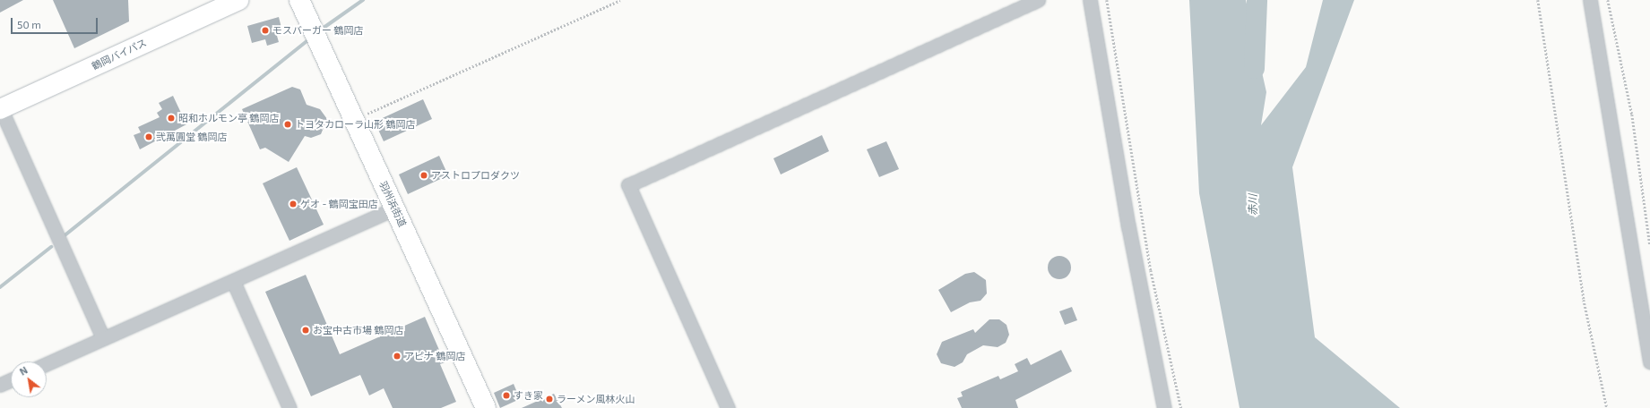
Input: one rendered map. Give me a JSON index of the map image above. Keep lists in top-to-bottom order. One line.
{"streets":{"main road":["鶴岡バイパス","羽州浜街道"]},"water":["赤川"],"places":["モスバーガー 鶴岡店","昭和ホルモン亭 鶴岡店","トヨタカローラ山形 鶴岡店","弐萬圓堂 鶴岡店","アストロプロダクツ","ゲオ - 鶴岡宝田店","お宝中古市場 鶴岡店","アピナ 鶴岡店","すき家","ラーメン風林火山"],"scale_bar":"50 m","north":"top left"}
